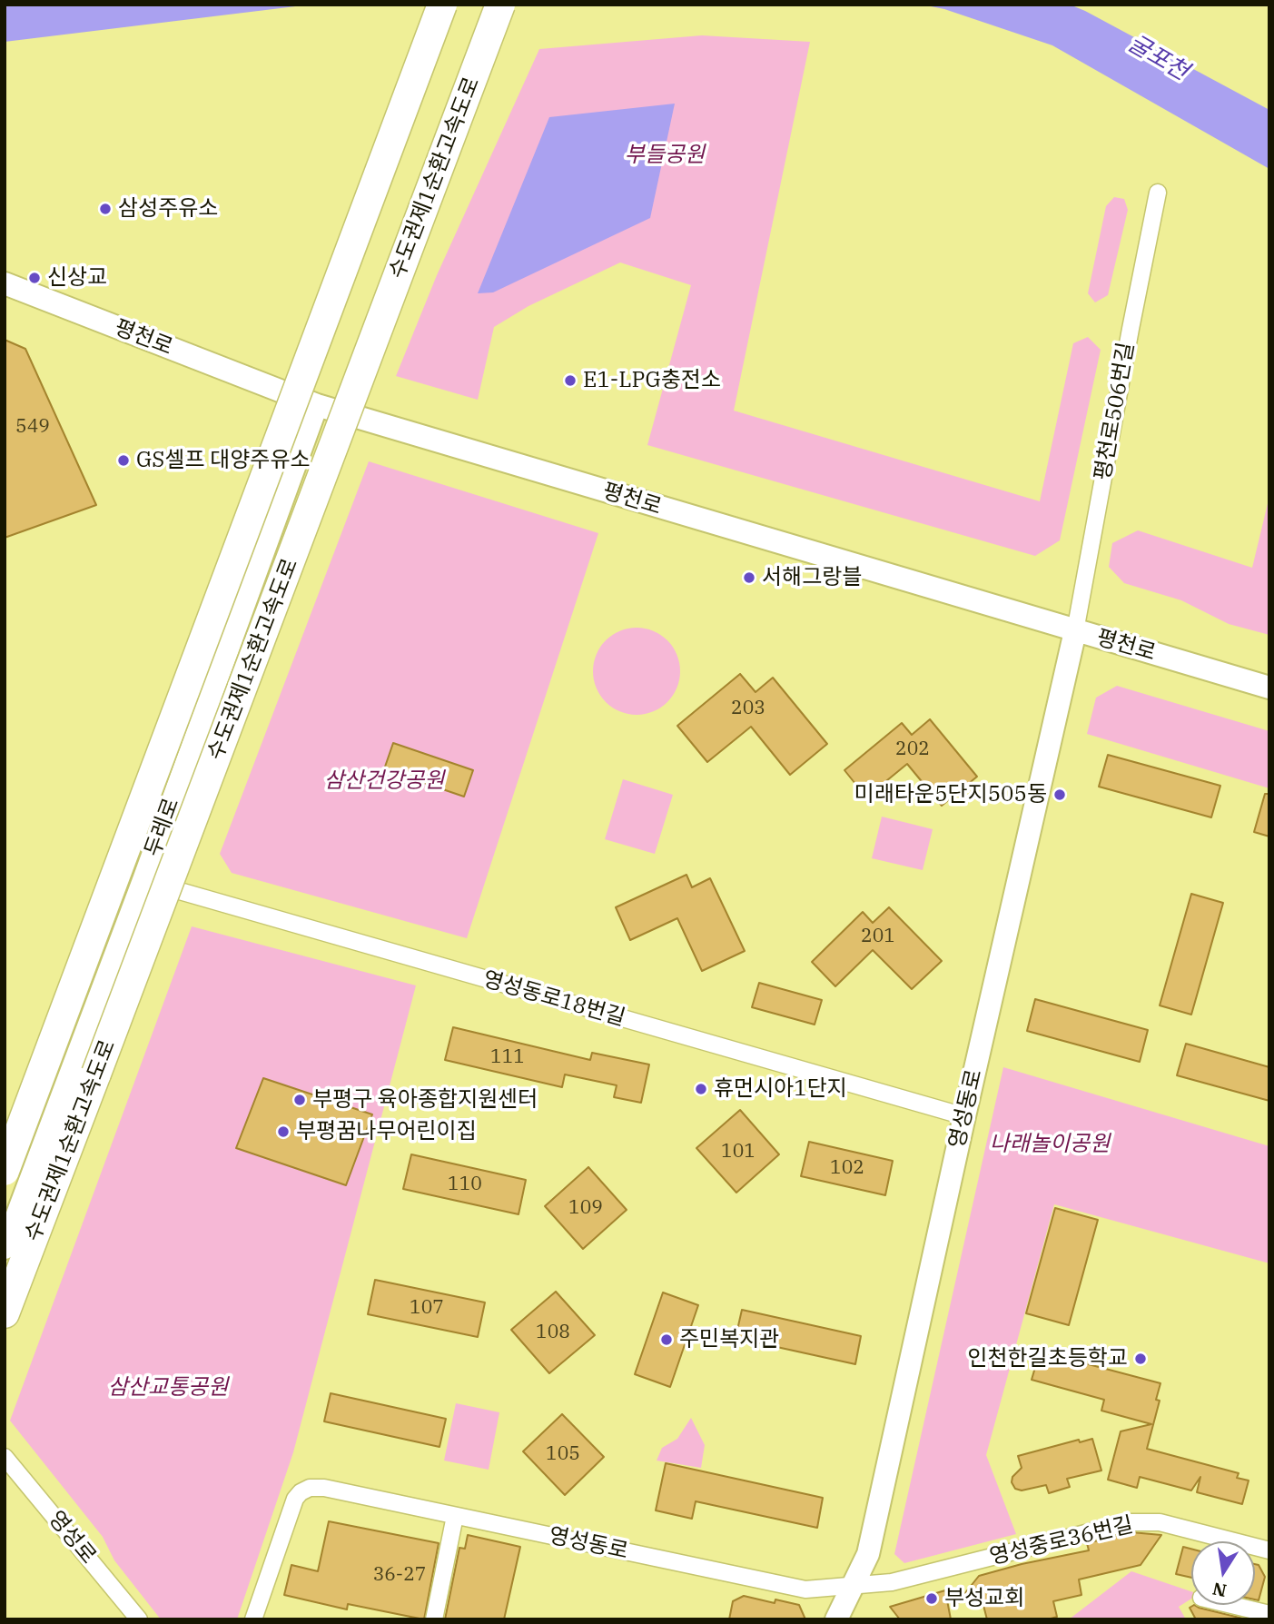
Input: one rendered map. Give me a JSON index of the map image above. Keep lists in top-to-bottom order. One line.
{"streets":{"highway":["수도권제1순환고속도로"],"street":["평천로","평천로506번길","두레로","영성동로18번길","영성동로","영성로","영성중로36번길"]},"crossings":[["평천로","평천로506번길"],["평천로","두레로"],["평천로","영성동로"],["평천로506번길","영성동로"],["두레로","영성동로18번길"],["영성동로18번길","영성동로"],["영성동로","영성중로36번길"]],"water":["굴포천"],"parks":["부들공원","삼산건강공원","나래놀이공원","삼산교통공원"],"places":["삼성주유소","신상교","E1-LPG충전소","GS셀프 대양주유소","서해그랑블","미래타운5단지505동","휴먼시아1단지","부평구 육아종합지원센터","부평꿈나무어린이집","주민복지관","인천한길초등학교","부성교회"],"house_numbers":["549","203","202","201","111","101","102","110","109","107","108","105","36-27"],"north":"bottom"}
